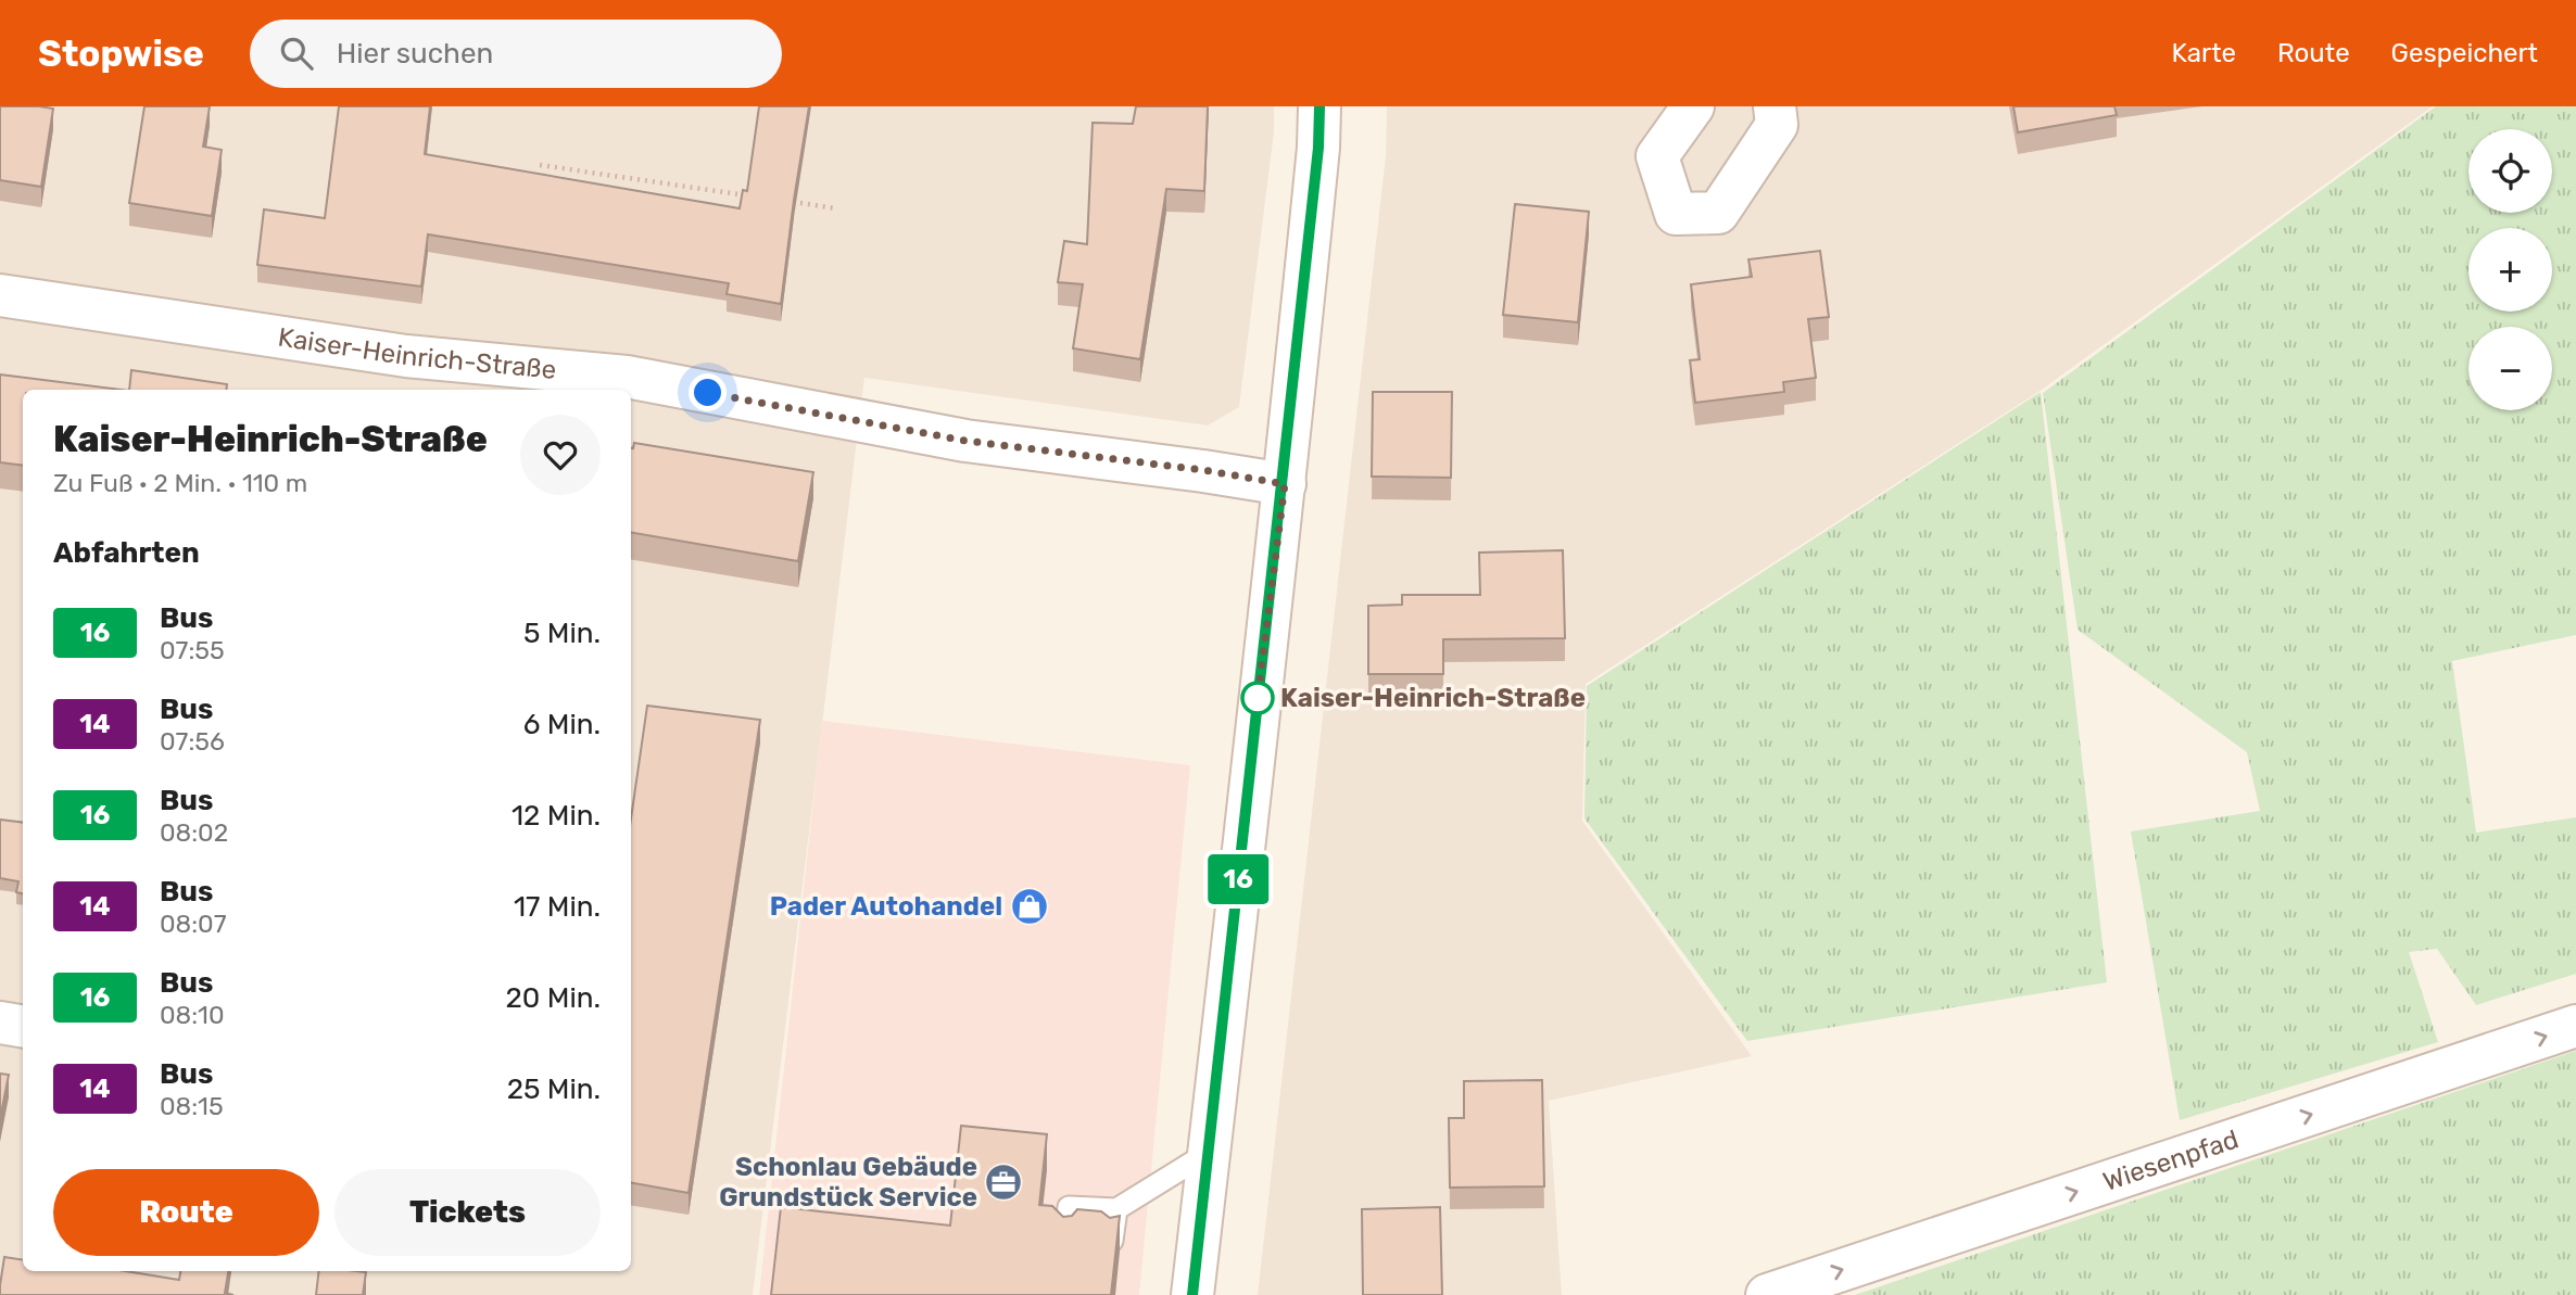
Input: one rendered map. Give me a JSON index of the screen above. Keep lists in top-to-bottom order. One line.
{"streets":{"street":["Kaiser-Heinrich-Straße","Wiesenpfad"]},"one_way":["Wiesenpfad"],"places":{"other":["Kaiser-Heinrich-Straße"],"shop":["Pader Autohandel"],"office":["Schonlau Gebäude Grundstück Service"]},"lines":["bus line 16"],"page":{"header":"Stopwise","search":"Hier suchen","nav":["Karte","Route","Gespeichert"],"on_map":"16","map_buttons":["+","−"],"heading":[["Kaiser-Heinrich-Straße","Zu Fuß · 2 Min. · 110 m"],"Abfahrten"],"list":[{"mark":"16","name":"Bus","note":"07:55","value":"5 Min."},{"mark":"14","name":"Bus","note":"07:56","value":"6 Min."},{"mark":"16","name":"Bus","note":"08:02","value":"12 Min."},{"mark":"14","name":"Bus","note":"08:07","value":"17 Min."},{"mark":"16","name":"Bus","note":"08:10","value":"20 Min."},{"mark":"14","name":"Bus","note":"08:15","value":"25 Min."}],"buttons":["Route","Tickets"]}}
